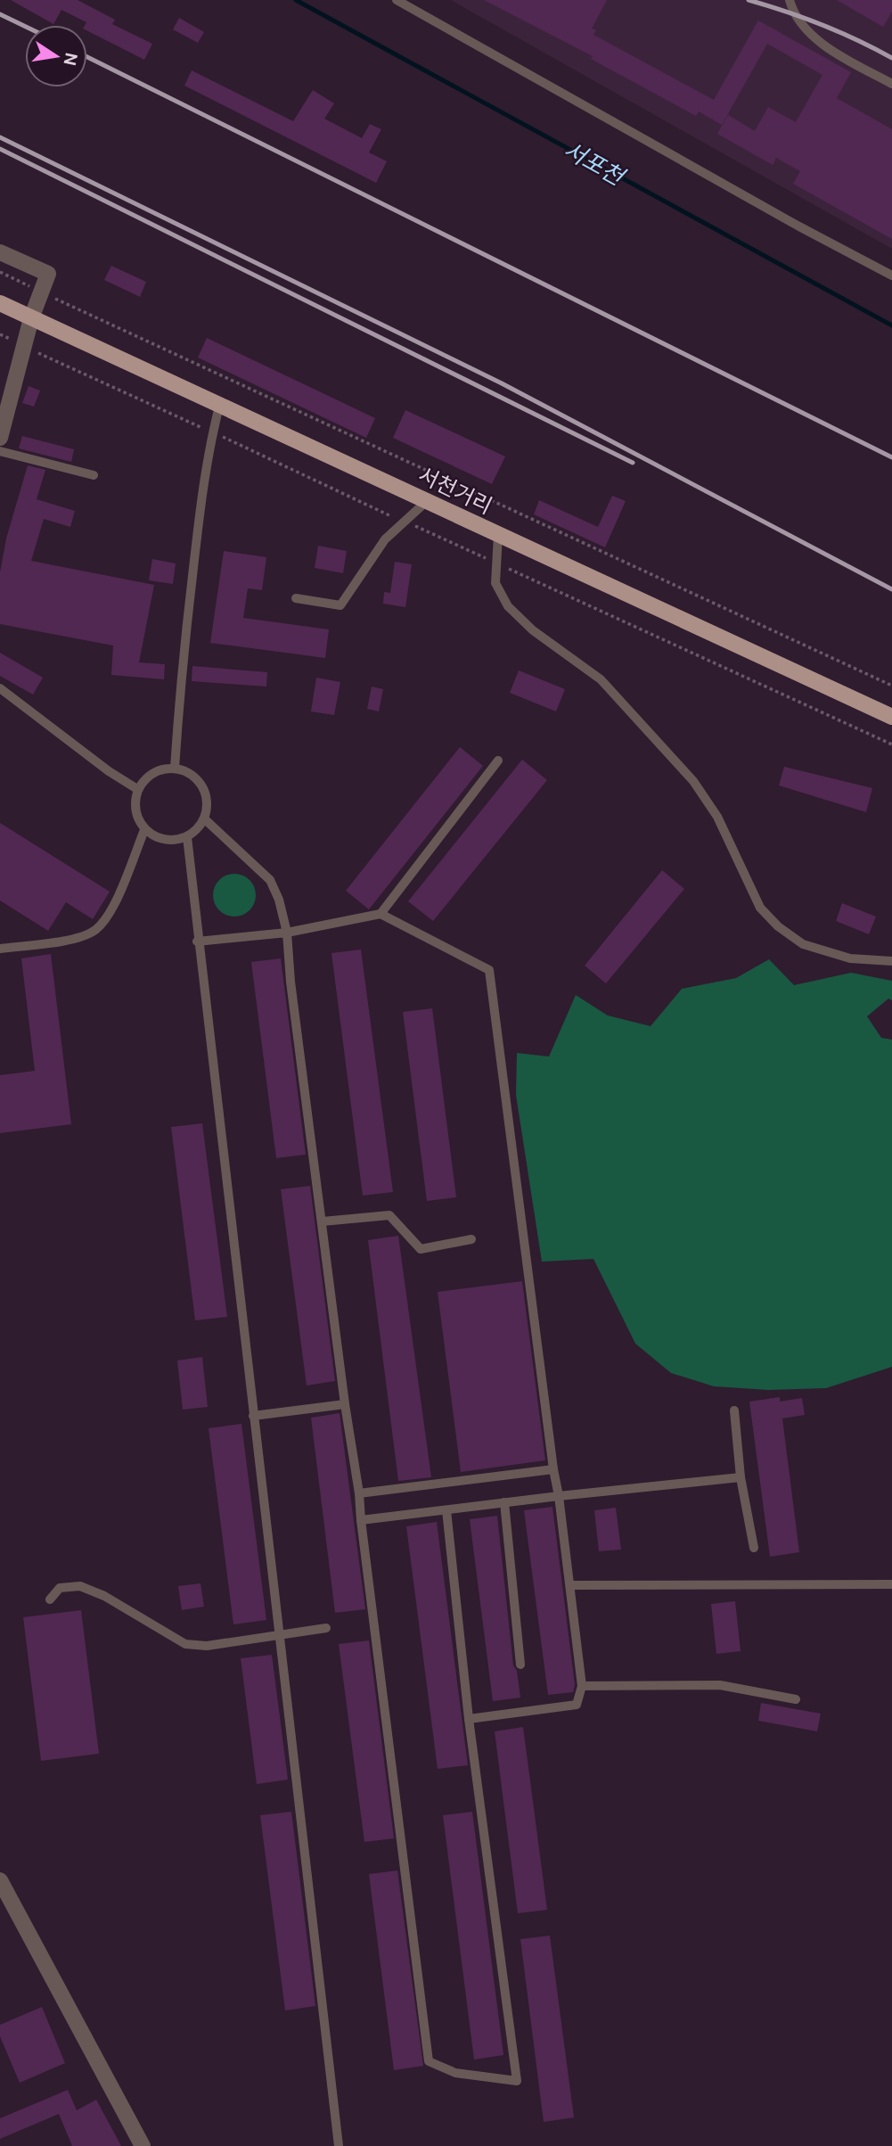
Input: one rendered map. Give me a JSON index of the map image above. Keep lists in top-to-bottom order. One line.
{"streets":{"main road":["서천거리"]},"water":["서포천"],"north":"right"}
